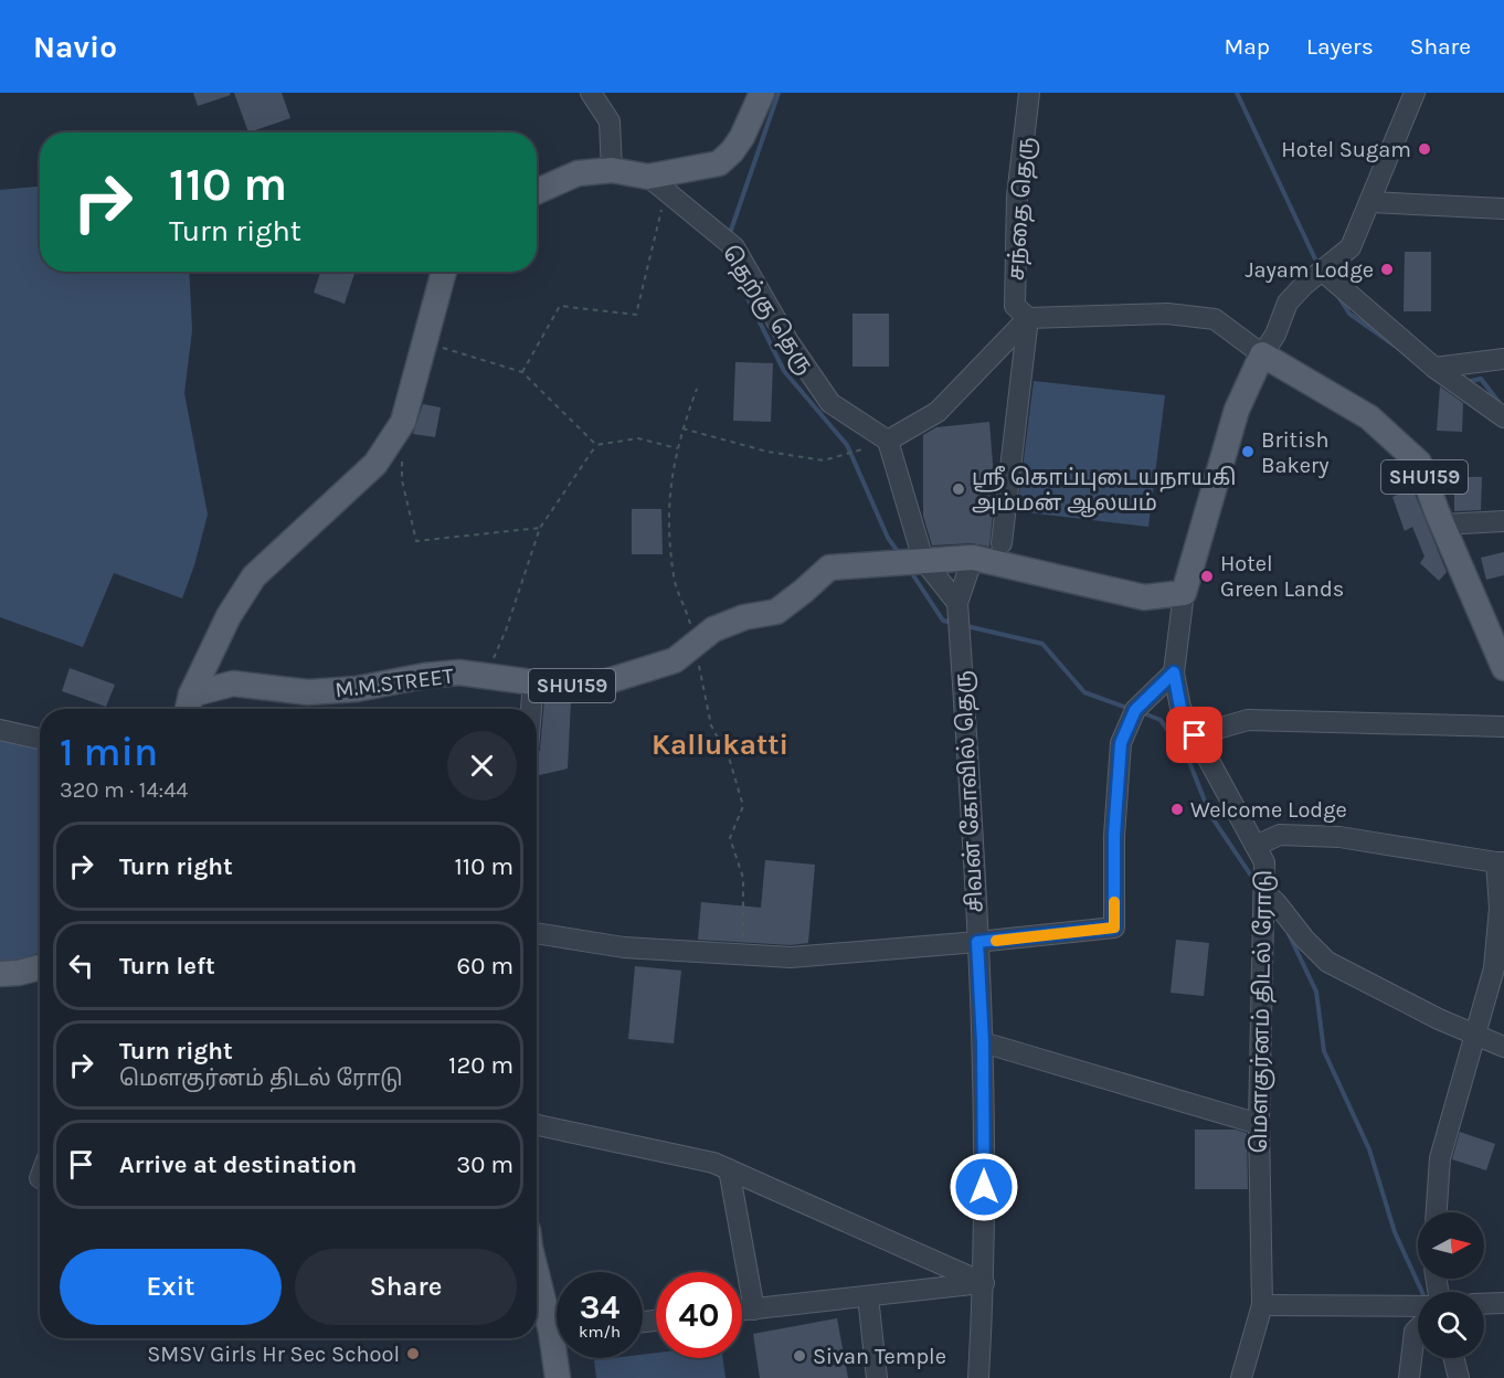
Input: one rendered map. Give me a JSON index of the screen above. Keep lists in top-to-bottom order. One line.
{"streets":{"main road":["SHU159","M.M.STREET","மௌகுர்னம் திடல் ரோடு"],"street":["சந்தை தெரு","தெற்கு தெரு","சிவன் கோவில் தெரு"]},"crossings":[["SHU159","M.M.STREET"],["SHU159","மௌகுர்னம் திடல் ரோடு"]],"districts":["Kallukatti"],"places":["Hotel Sugam","Jayam Lodge","British Bakery","ஸ்ரீ கொப்புடையநாயகி அம்மன் ஆலயம்","Hotel Green Lands","Welcome Lodge","SMSV Girls Hr Sec School","Sivan Temple"],"north":"right","page":{"header":"Navio","nav":["Map","Layers","Share"],"turn":["110 m","Turn right"],"heading":["1 min","320 m · 14:44"],"list":[{"name":"Turn right","value":"110 m"},{"name":"Turn left","value":"60 m"},{"name":"Turn right","note":"மௌகுர்னம் திடல் ரோடு","value":"120 m"},{"name":"Arrive at destination","value":"30 m"}],"buttons":["Exit","Share"],"speed":"34 km/h","limit":"40"}}
